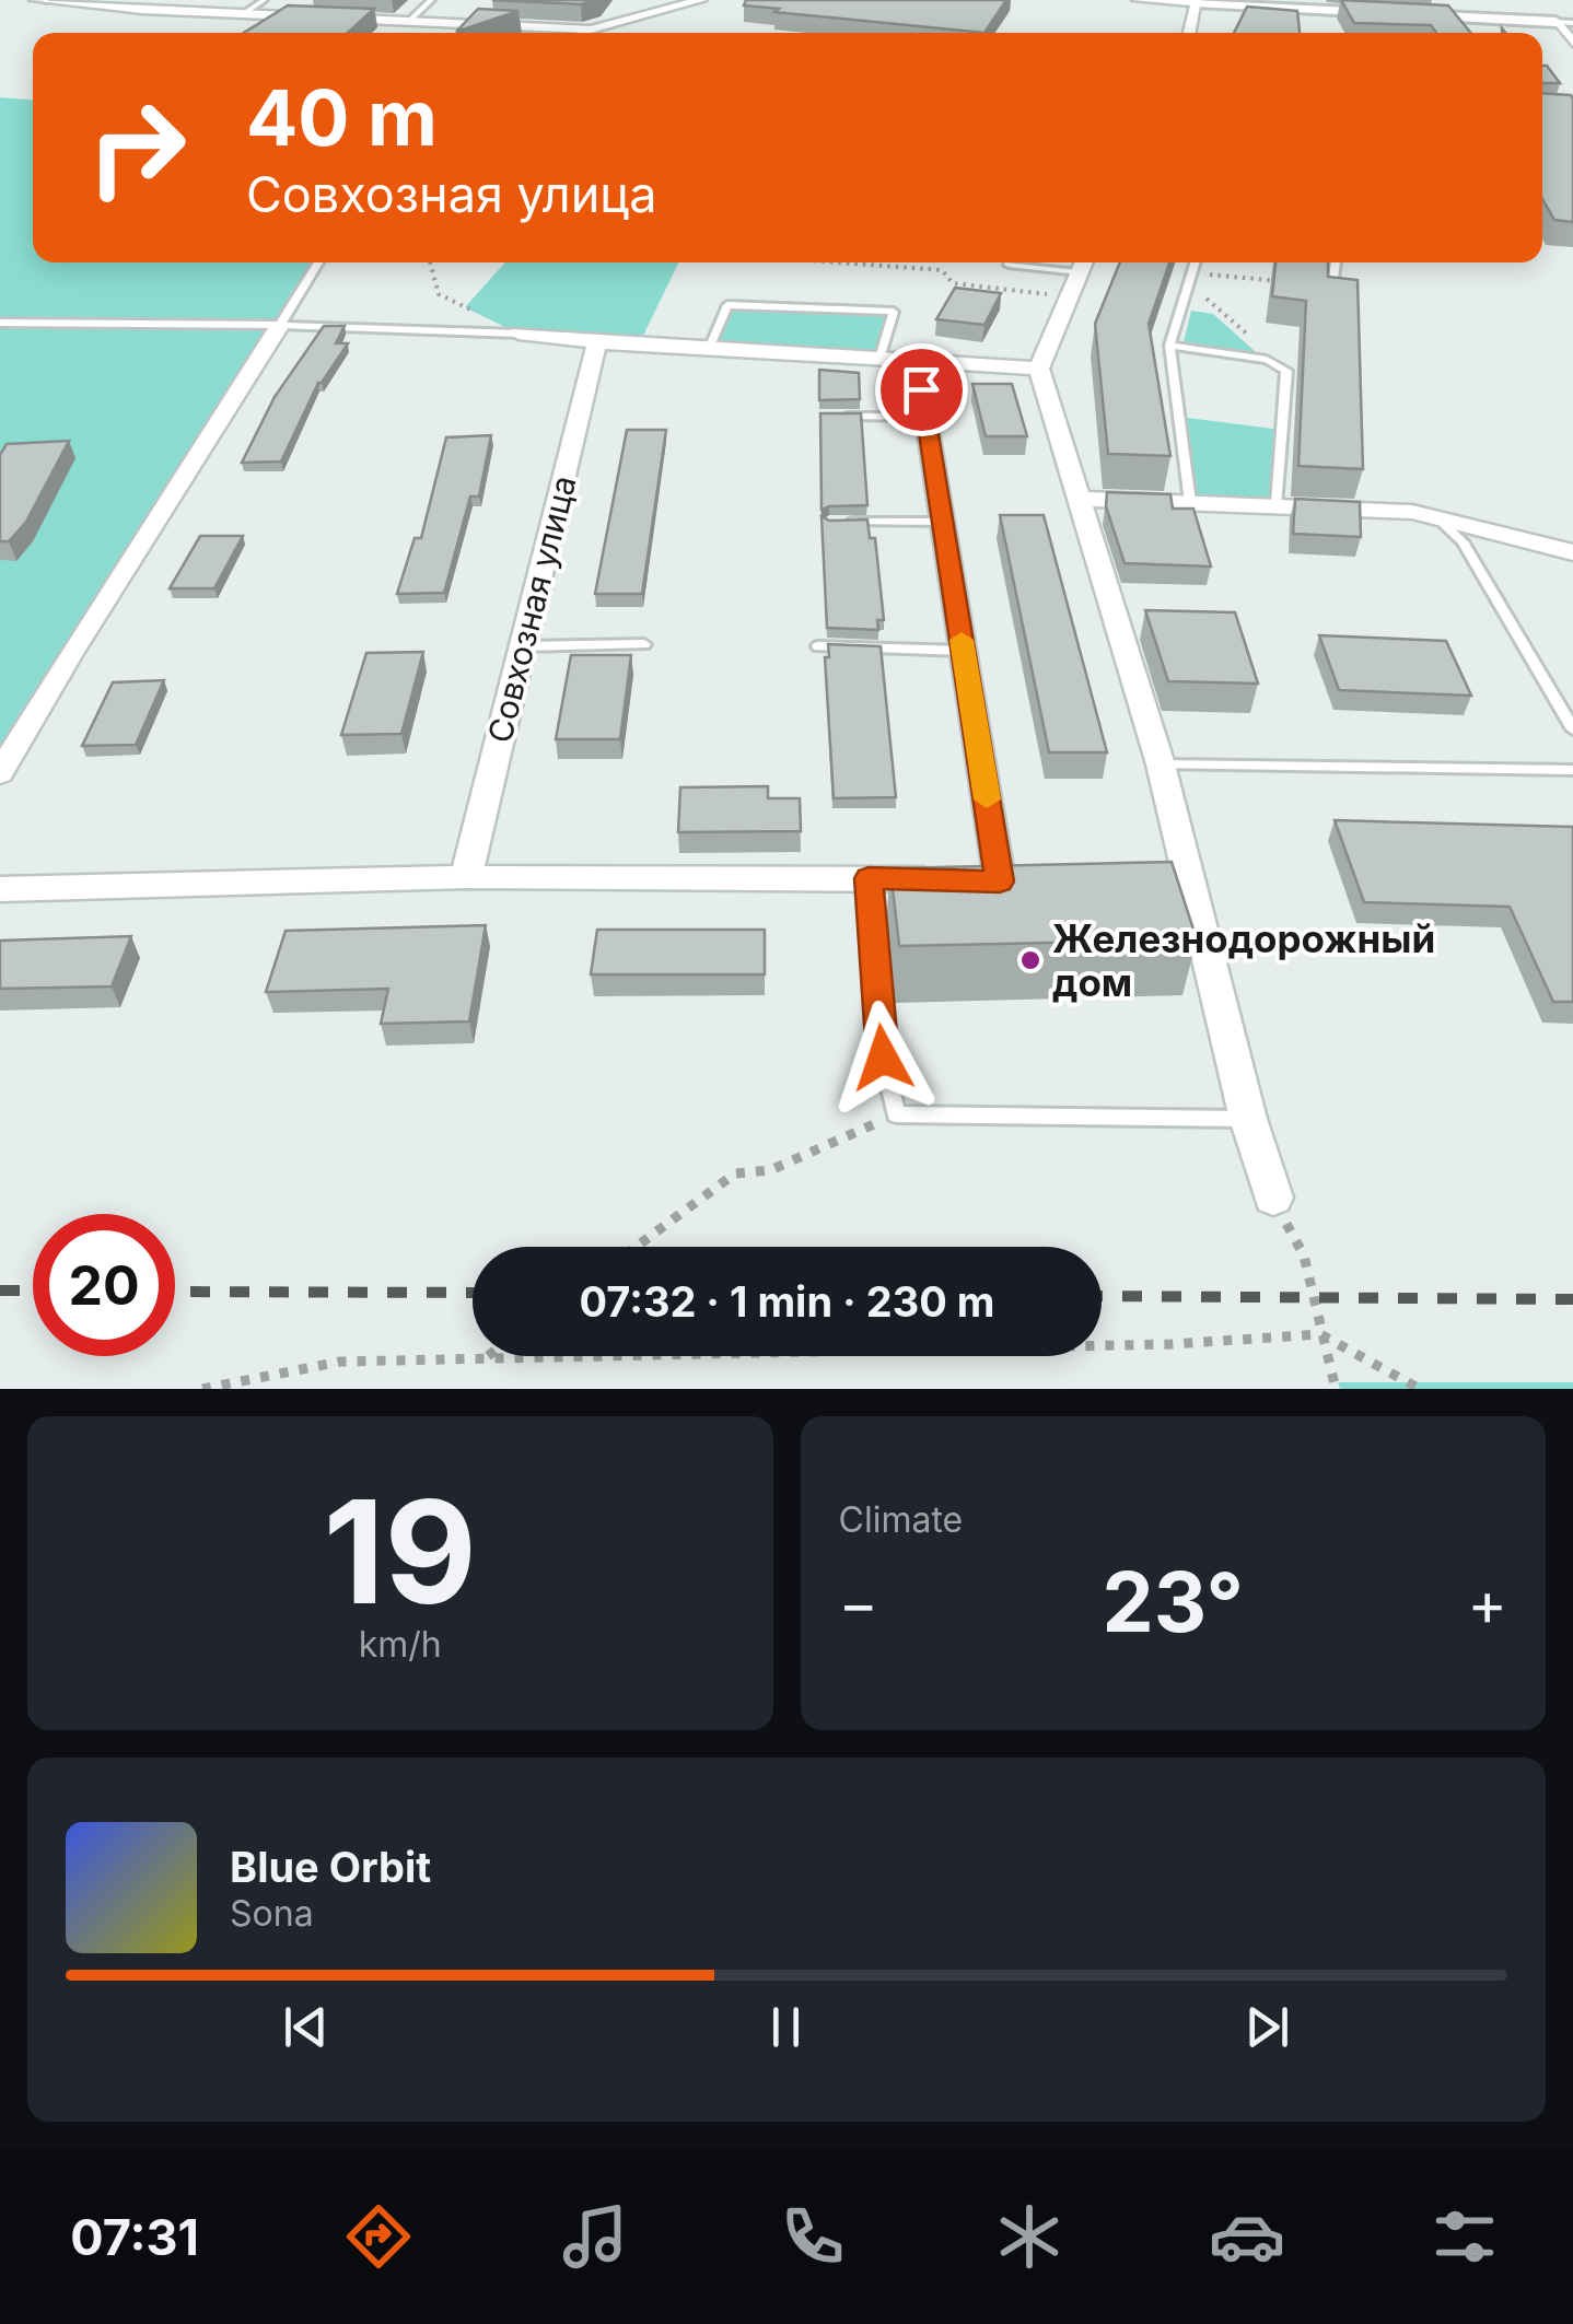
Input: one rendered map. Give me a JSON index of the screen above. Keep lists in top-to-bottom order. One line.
{"streets":{"street":["Совхозная улица"]},"places":["Железнодорожный дом"],"page":{"turn":["40 m","Совхозная улица"],"limit":"20","trip":"07:32 · 1 min · 230 m","tile":[["19","km/h"],"Climate"],"heat":["−","23°","+"],"song":["Blue Orbit","Sona"],"tabs":"07:31"}}
